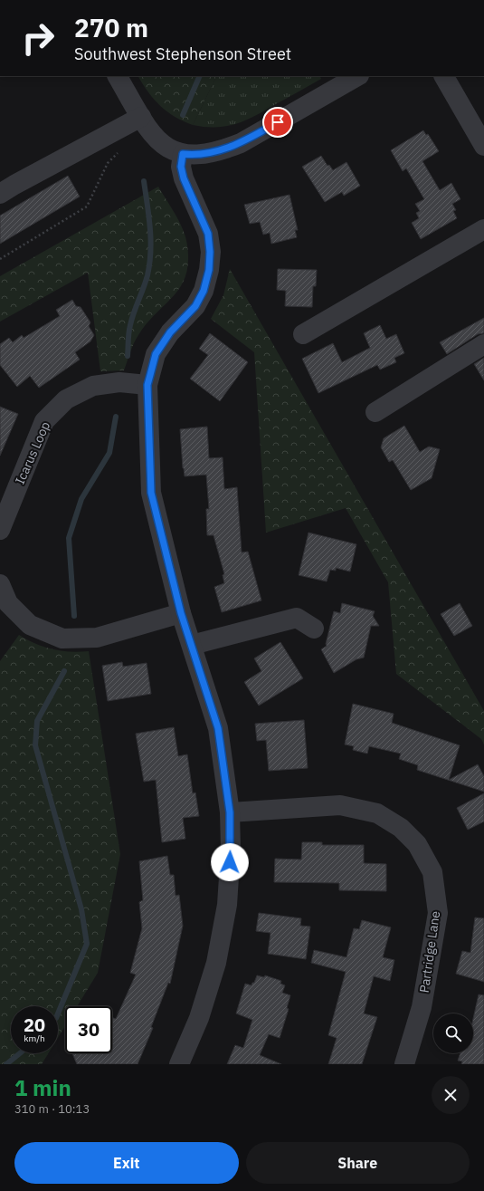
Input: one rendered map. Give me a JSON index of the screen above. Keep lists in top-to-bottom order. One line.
{"streets":{"street":["Icarus Loop","Partridge Lane"]},"page":{"turn":["270 m","Southwest Stephenson Street"],"speed":"20 km/h","limit":"30","heading":["1 min","310 m · 10:13"],"buttons":["Exit","Share"]}}
